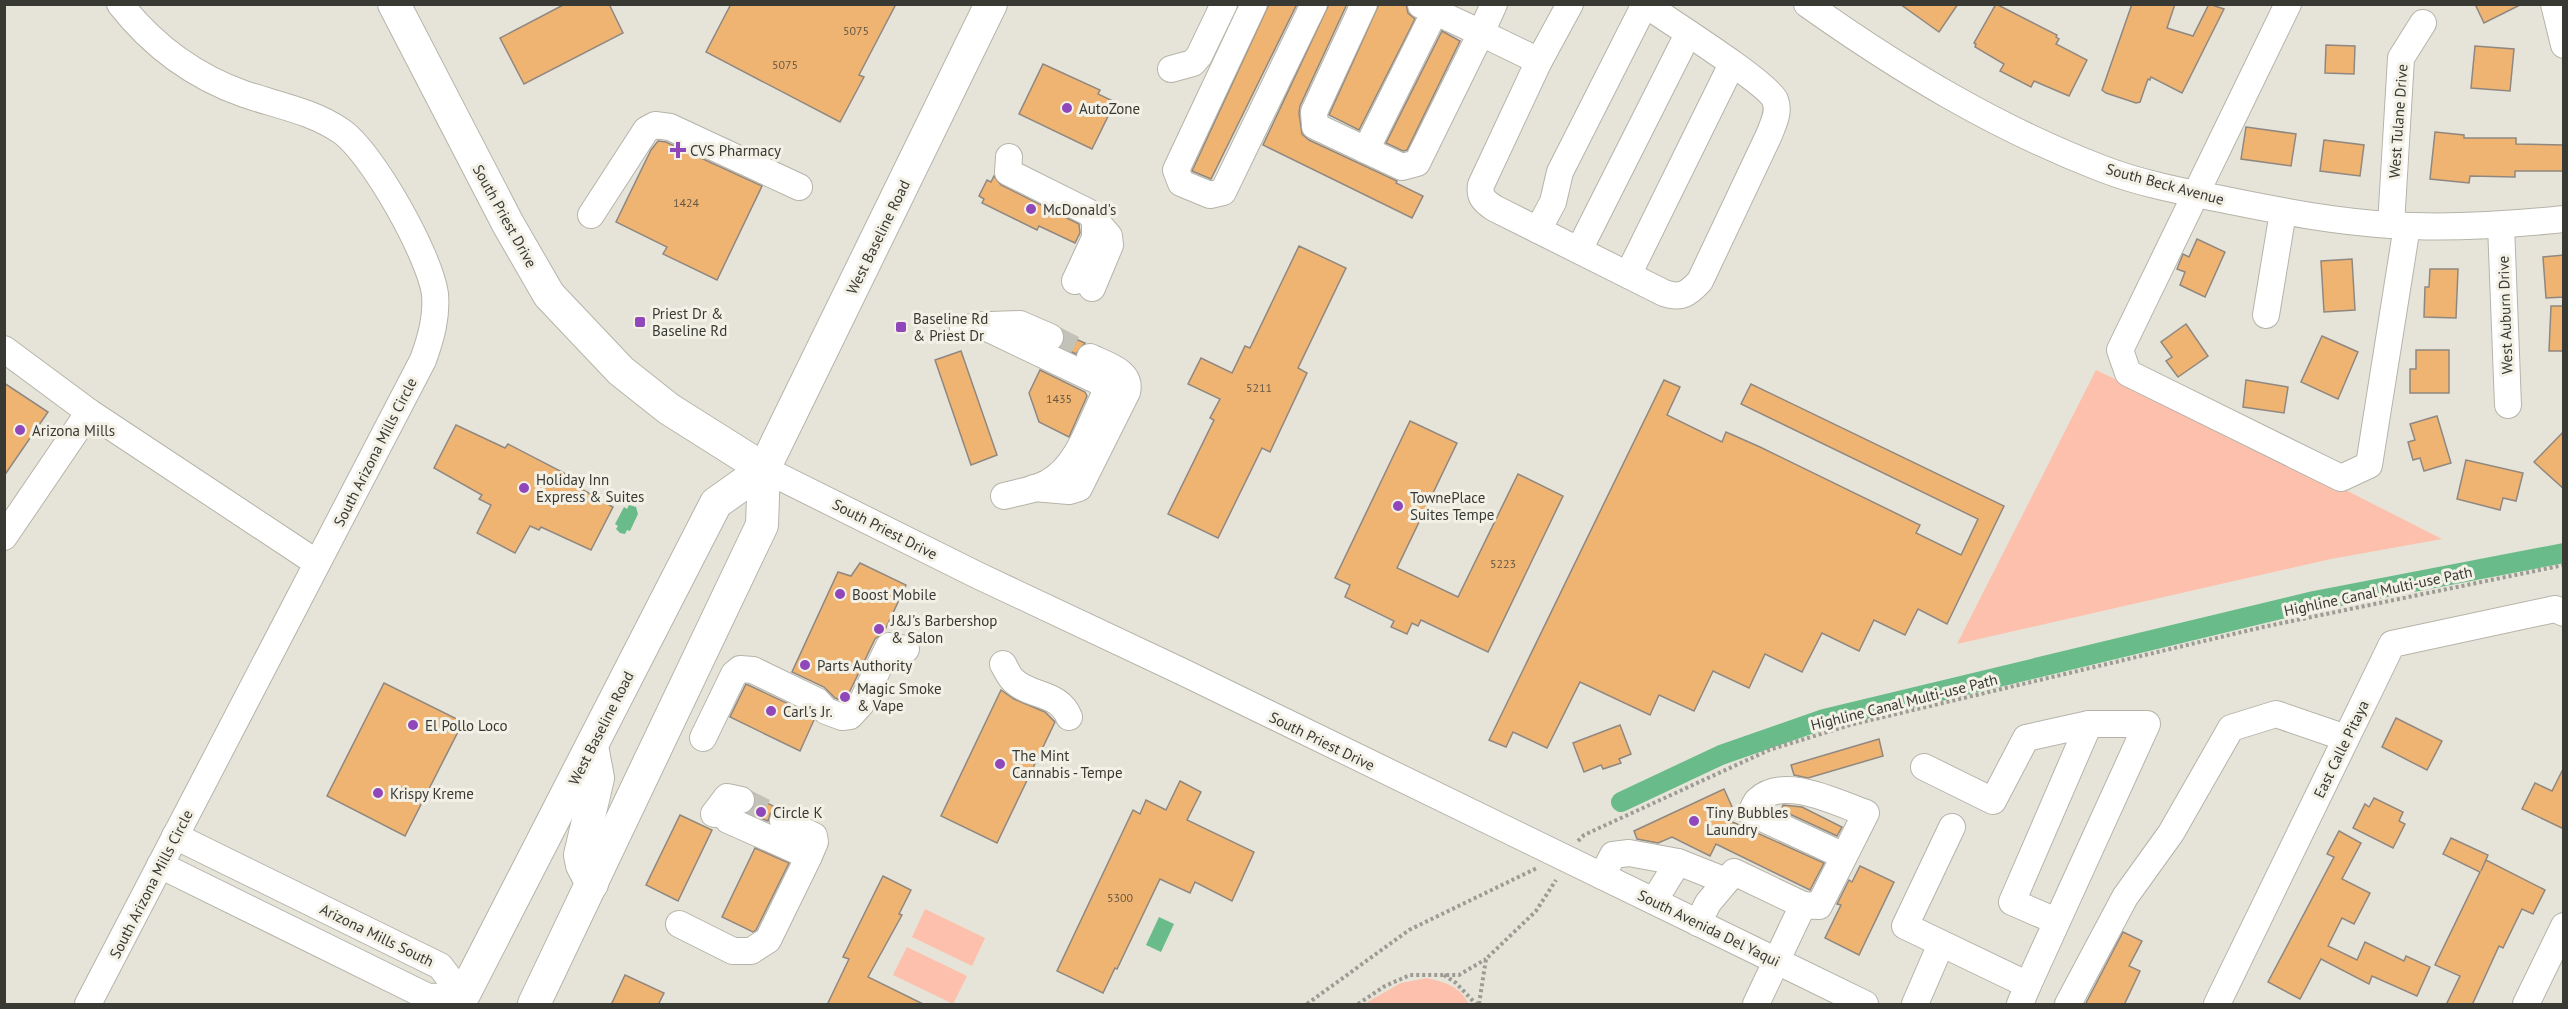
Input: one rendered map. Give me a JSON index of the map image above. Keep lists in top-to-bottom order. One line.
{"streets":{"main road":["South Priest Drive","West Baseline Road"],"street":["West Tulane Drive","South Beck Avenue","West Auburn Drive","South Arizona Mills Circle","East Calle Pitaya","South Avenida Del Yaqui","Arizona Mills South"],"path":["Highline Canal Multi-use Path"]},"crossings":[["West Tulane Drive","South Beck Avenue"],["South Beck Avenue","West Auburn Drive"],["South Priest Drive","West Baseline Road"],["South Priest Drive","Highline Canal Multi-use Path"],["South Priest Drive","South Avenida Del Yaqui"],["West Baseline Road","Arizona Mills South"],["South Arizona Mills Circle","Arizona Mills South"],["Highline Canal Multi-use Path","South Avenida Del Yaqui"]],"places":{"other":["AutoZone","McDonald's","Arizona Mills","Holiday Inn Express & Suites","TownePlace Suites Tempe","Boost Mobile","J&J's Barbershop & Salon","Parts Authority","Magic Smoke & Vape","Carl's Jr.","El Pollo Loco","The Mint Cannabis - Tempe","Krispy Kreme","Circle K","Tiny Bubbles Laundry"],"health":["CVS Pharmacy"],"transit":["Priest Dr & Baseline Rd","Baseline Rd & Priest Dr"]},"house_numbers":["5075","5075","1424","5211","1435","5223","5300"]}
